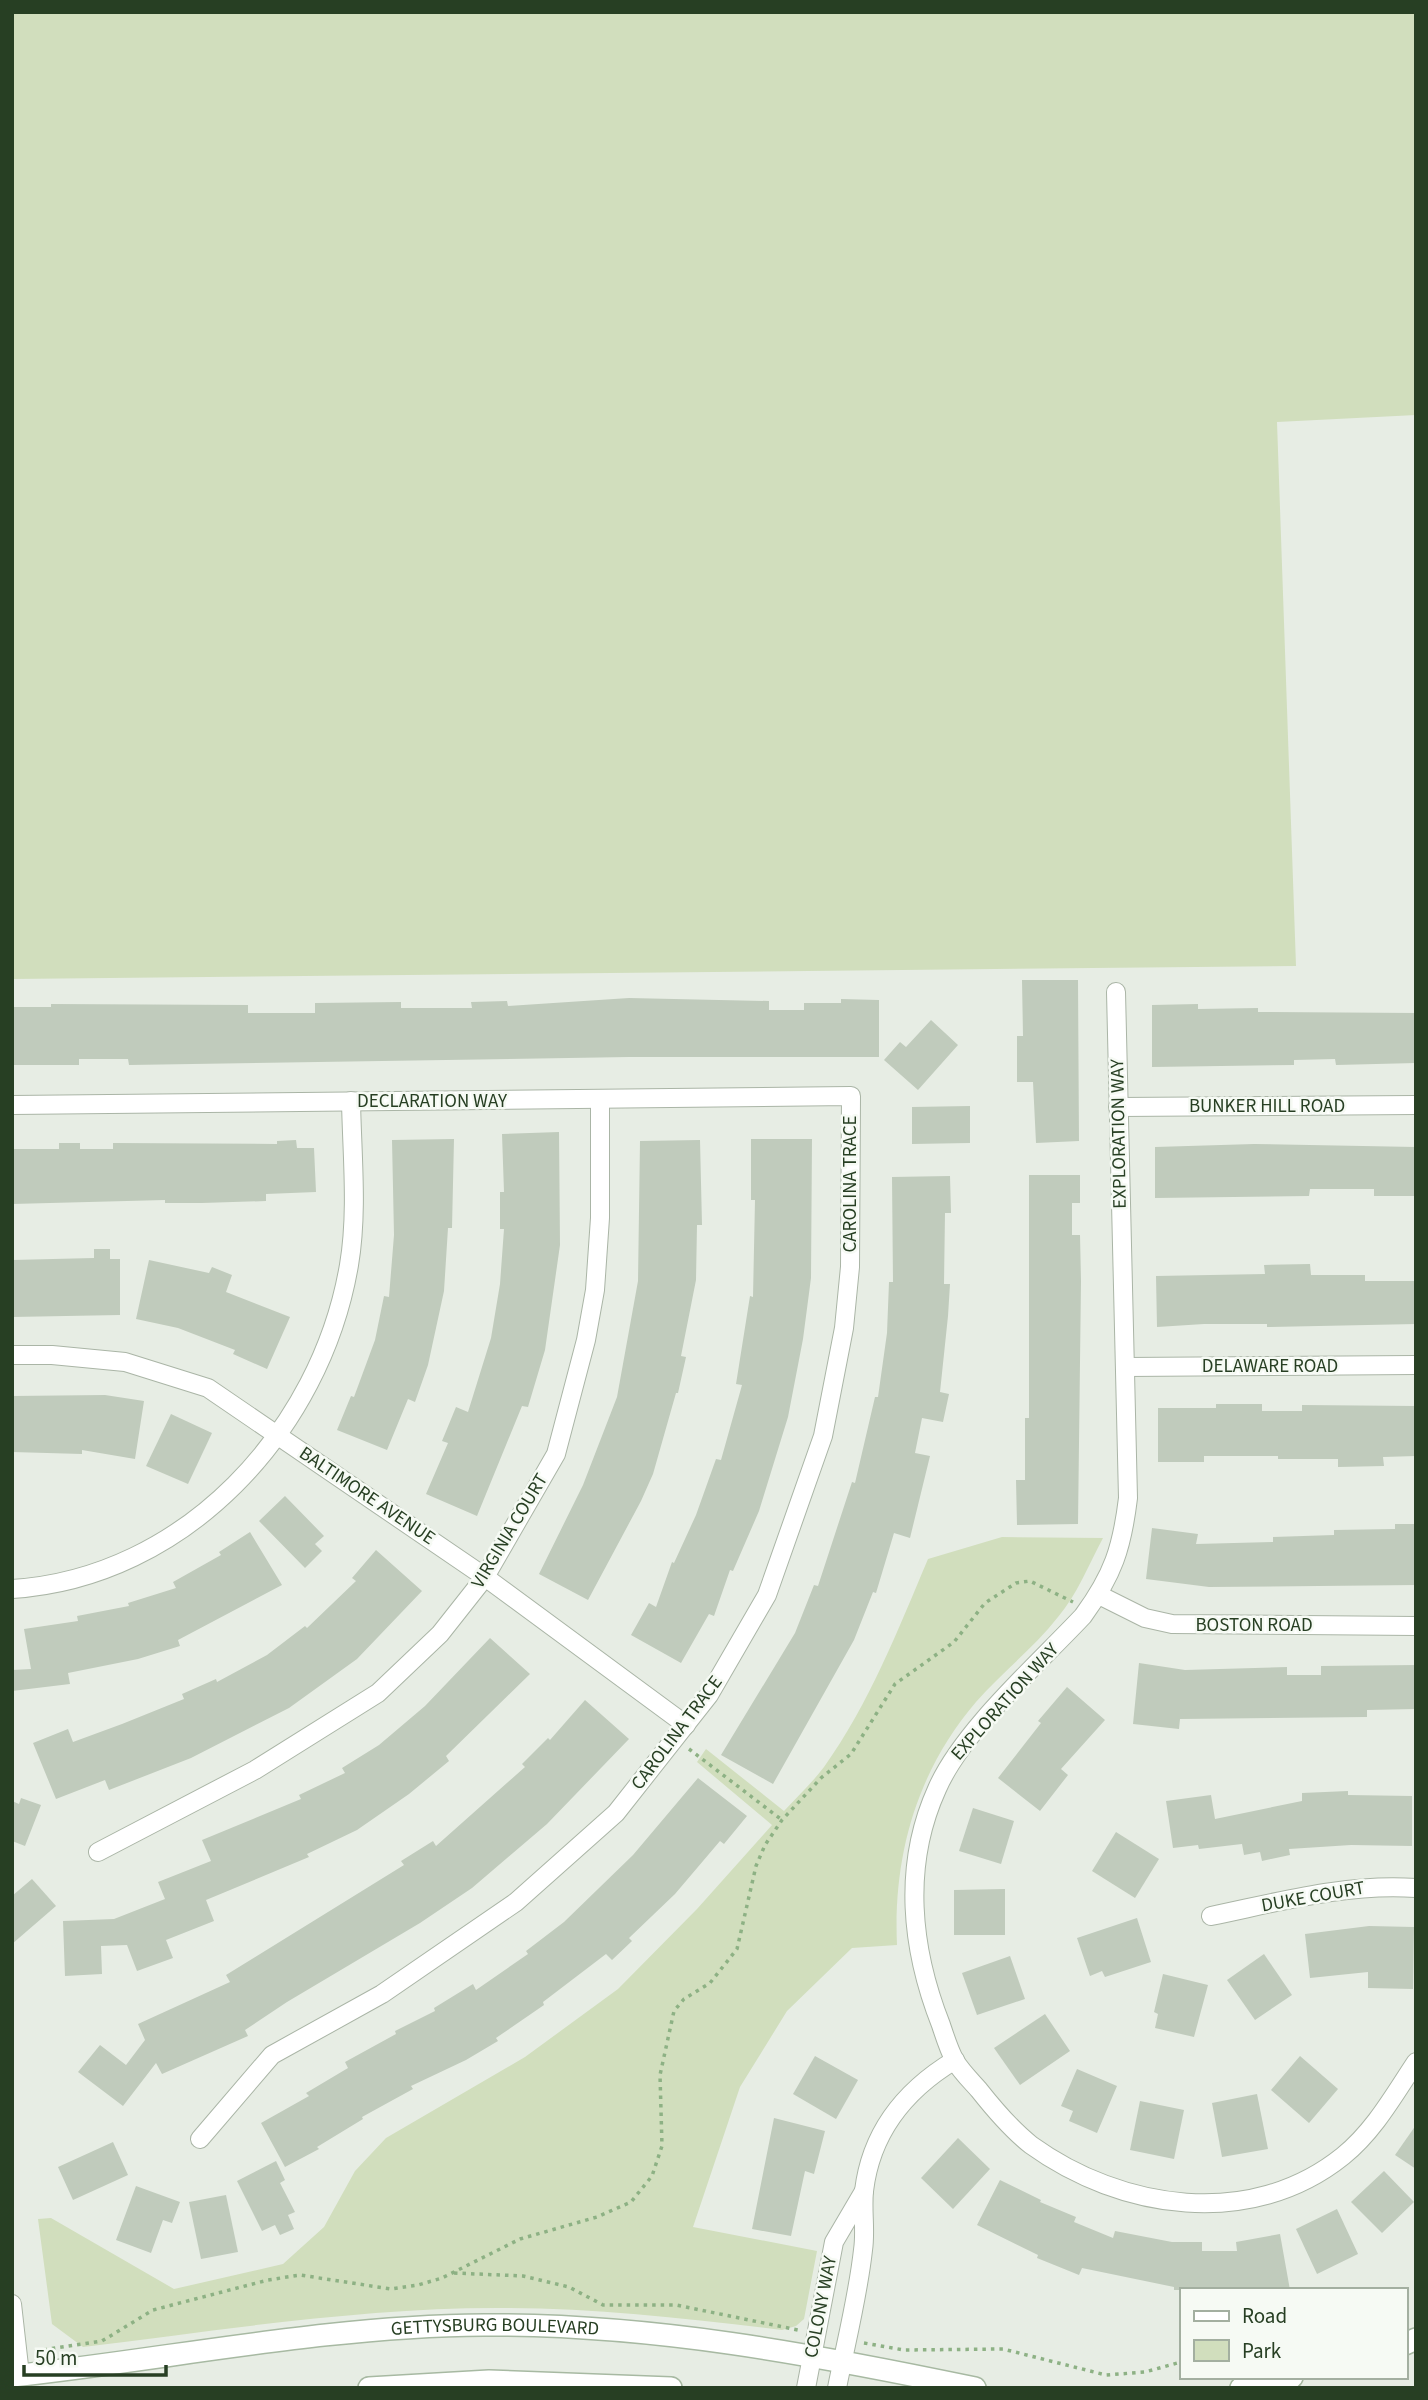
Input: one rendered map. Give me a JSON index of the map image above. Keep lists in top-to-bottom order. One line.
{"streets":{"street":["DECLARATION WAY","BUNKER HILL ROAD","EXPLORATION WAY","CAROLINA TRACE","DELAWARE ROAD","BALTIMORE AVENUE","VIRGINIA COURT","BOSTON ROAD","DUKE COURT","COLONY WAY","GETTYSBURG BOULEVARD"]},"crossings":[["DECLARATION WAY","CAROLINA TRACE"],["DECLARATION WAY","VIRGINIA COURT"],["BUNKER HILL ROAD","EXPLORATION WAY"],["EXPLORATION WAY","DELAWARE ROAD"],["EXPLORATION WAY","BOSTON ROAD"],["EXPLORATION WAY","COLONY WAY"],["CAROLINA TRACE","BALTIMORE AVENUE"],["BALTIMORE AVENUE","VIRGINIA COURT"],["COLONY WAY","GETTYSBURG BOULEVARD"]],"legend":["Road","Park"],"scale_bar":"50 m"}
